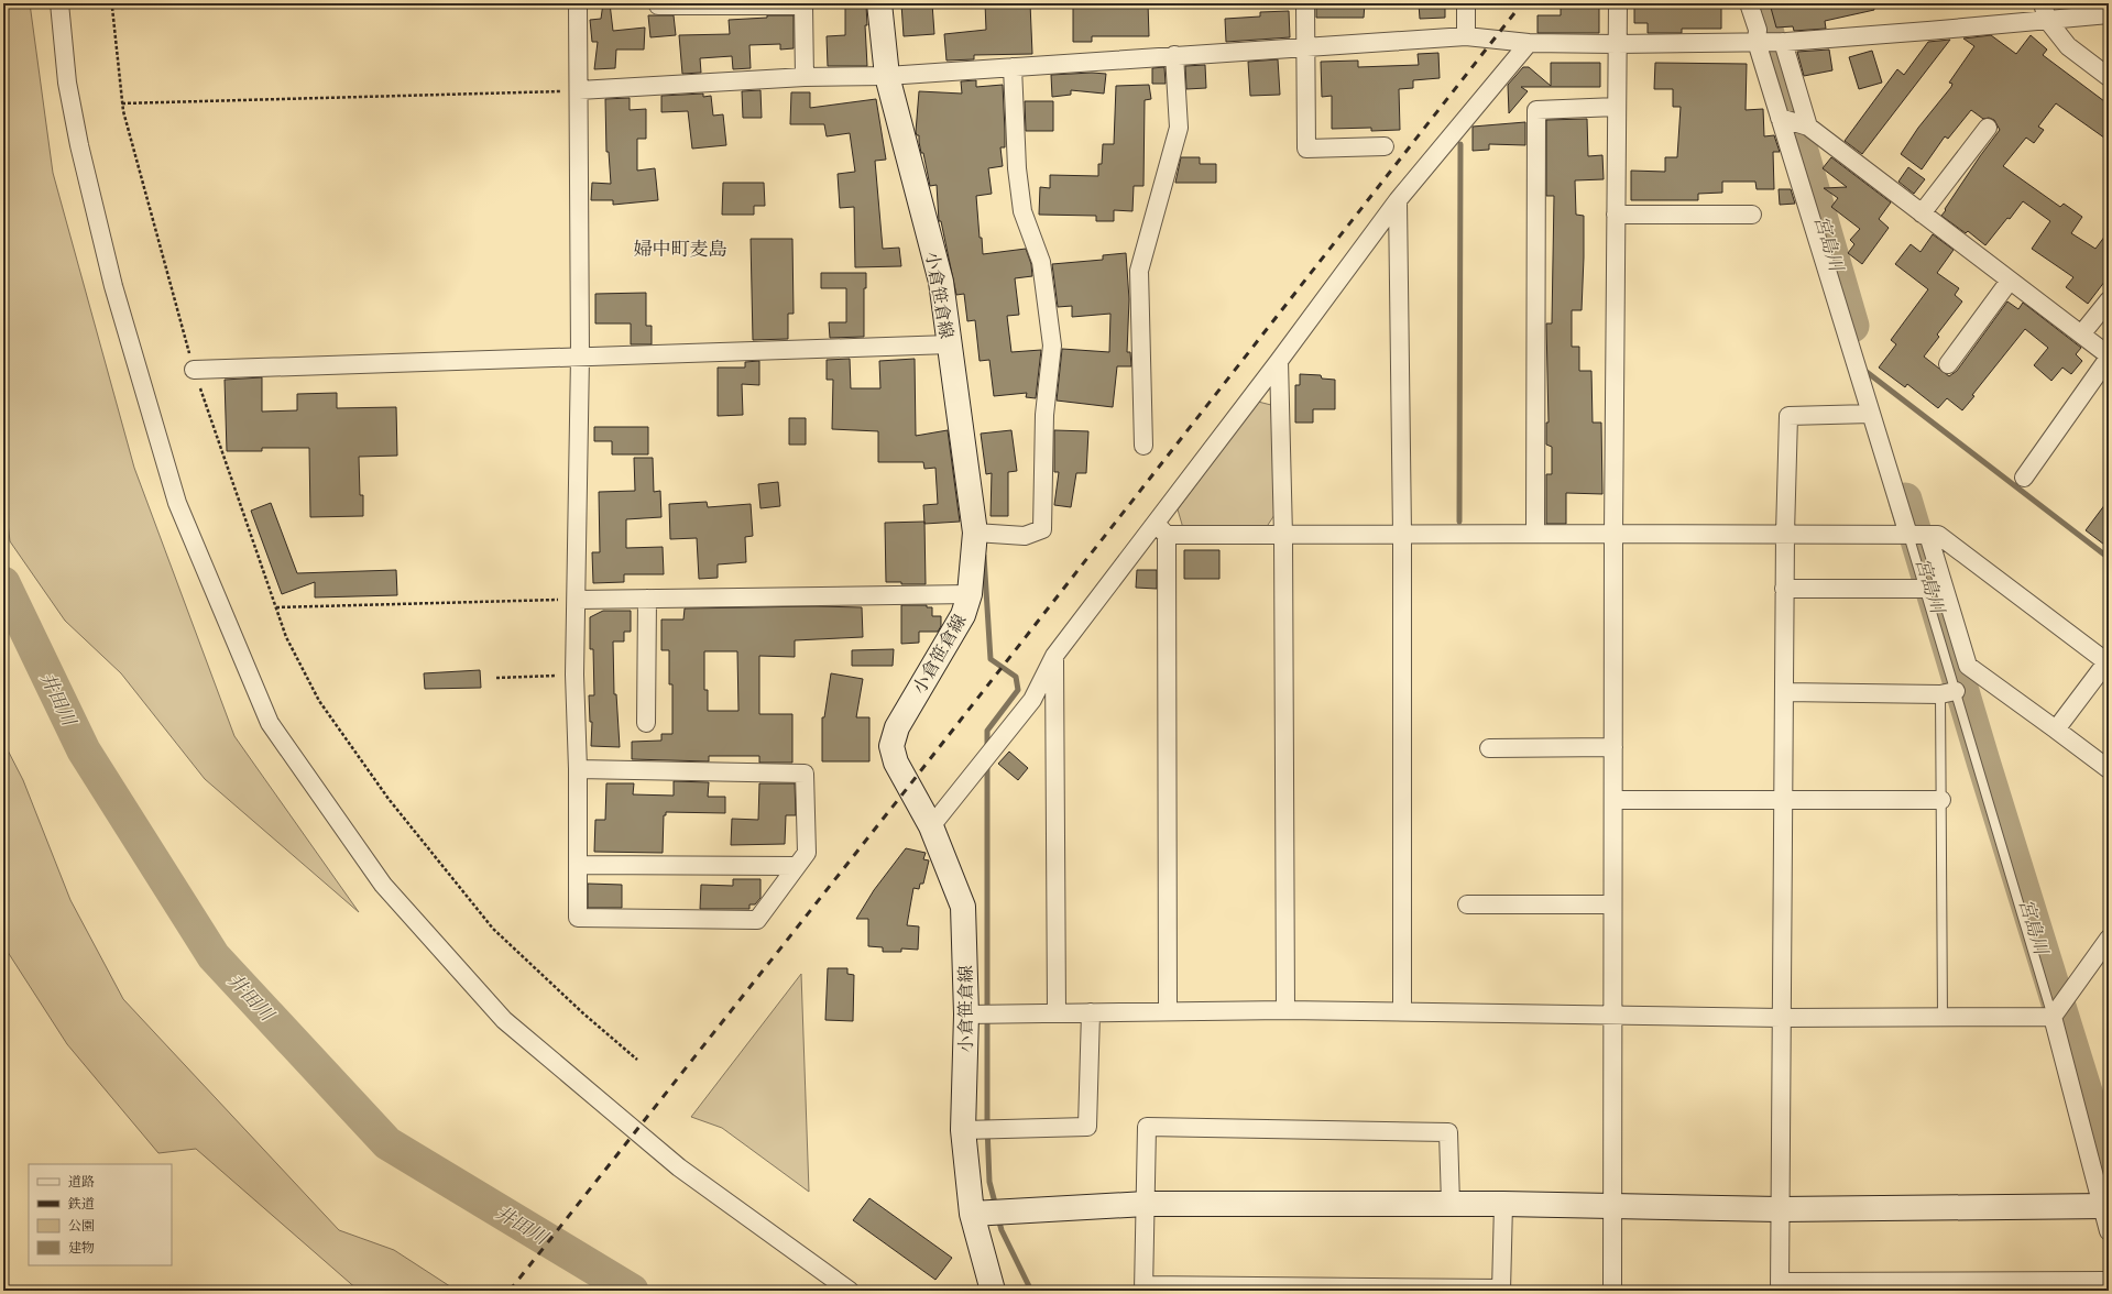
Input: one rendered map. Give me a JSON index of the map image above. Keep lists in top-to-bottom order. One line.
{"streets":{"main road":["小倉笹倉線"]},"districts":["婦中町麦島"],"water":["宮島川","井田川"],"legend":["道路","鉄道","公園","建物"]}
